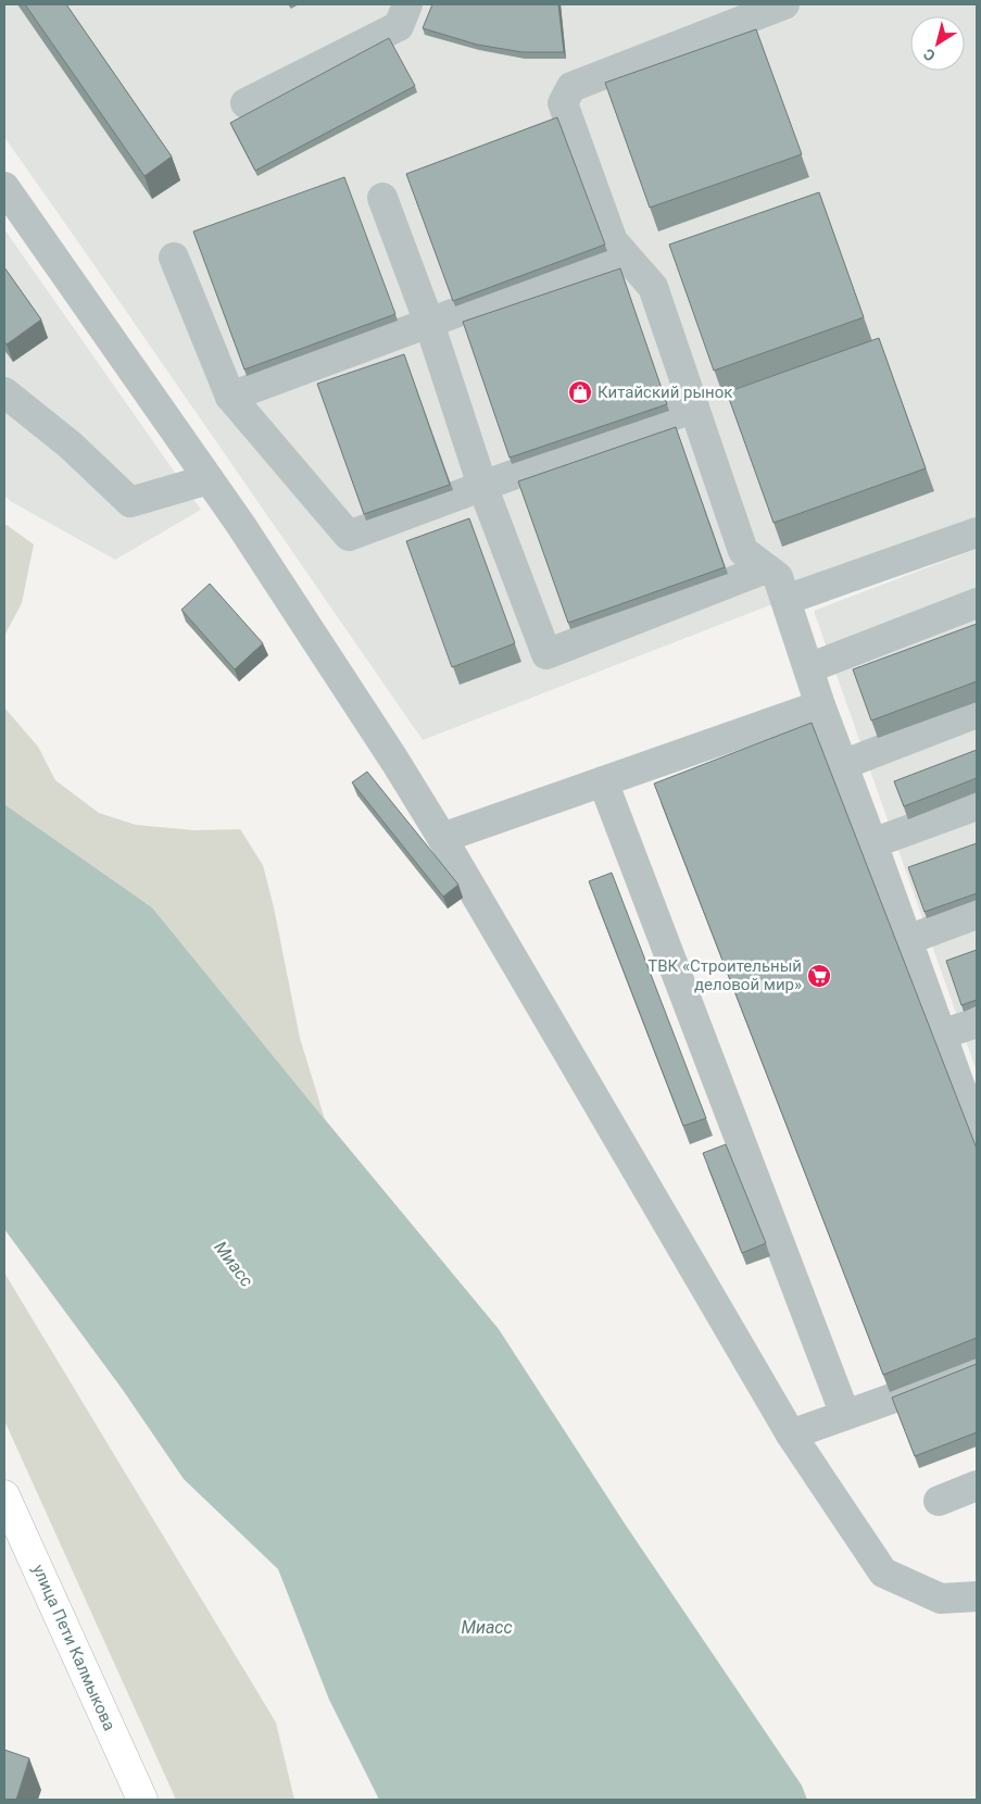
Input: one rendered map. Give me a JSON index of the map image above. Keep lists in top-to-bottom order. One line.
{"streets":{"main road":["улица Пети Калмыкова"]},"water":["Миасс"],"places":{"shop":["Китайский рынок"],"supermarket":["ТВК «Строительный деловой мир»"]},"north":"bottom left"}
